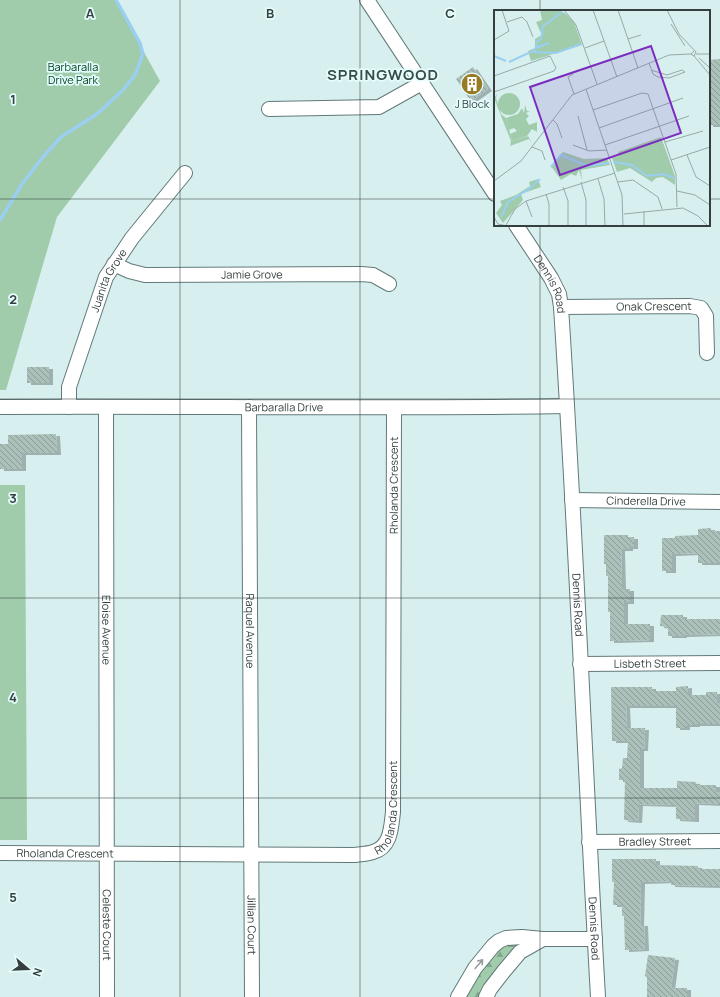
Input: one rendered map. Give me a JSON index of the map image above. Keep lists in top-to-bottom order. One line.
{"streets":{"street":["Jamie Grove","Juanita Grove","Dennis Road","Onak Crescent","Barbaralla Drive","Rholanda Crescent","Cinderella Drive","Eloise Avenue","Raquel Avenue","Lisbeth Street","Bradley Street","Celeste Court","Jillian Court"]},"crossings":[["Jamie Grove","Juanita Grove"],["Juanita Grove","Barbaralla Drive"],["Dennis Road","Onak Crescent"],["Dennis Road","Barbaralla Drive"],["Dennis Road","Cinderella Drive"],["Dennis Road","Lisbeth Street"],["Dennis Road","Bradley Street"],["Barbaralla Drive","Rholanda Crescent"],["Barbaralla Drive","Eloise Avenue"],["Barbaralla Drive","Raquel Avenue"],["Rholanda Crescent","Eloise Avenue"],["Rholanda Crescent","Raquel Avenue"],["Rholanda Crescent","Celeste Court"],["Rholanda Crescent","Jillian Court"],["Eloise Avenue","Celeste Court"],["Raquel Avenue","Jillian Court"]],"districts":["SPRINGWOOD"],"parks":["Barbaralla Drive Park"],"places":{"building":["J Block"]},"north":"right","grid":{"columns":["A","B","C"],"rows":["1","2","3","4","5"]}}
